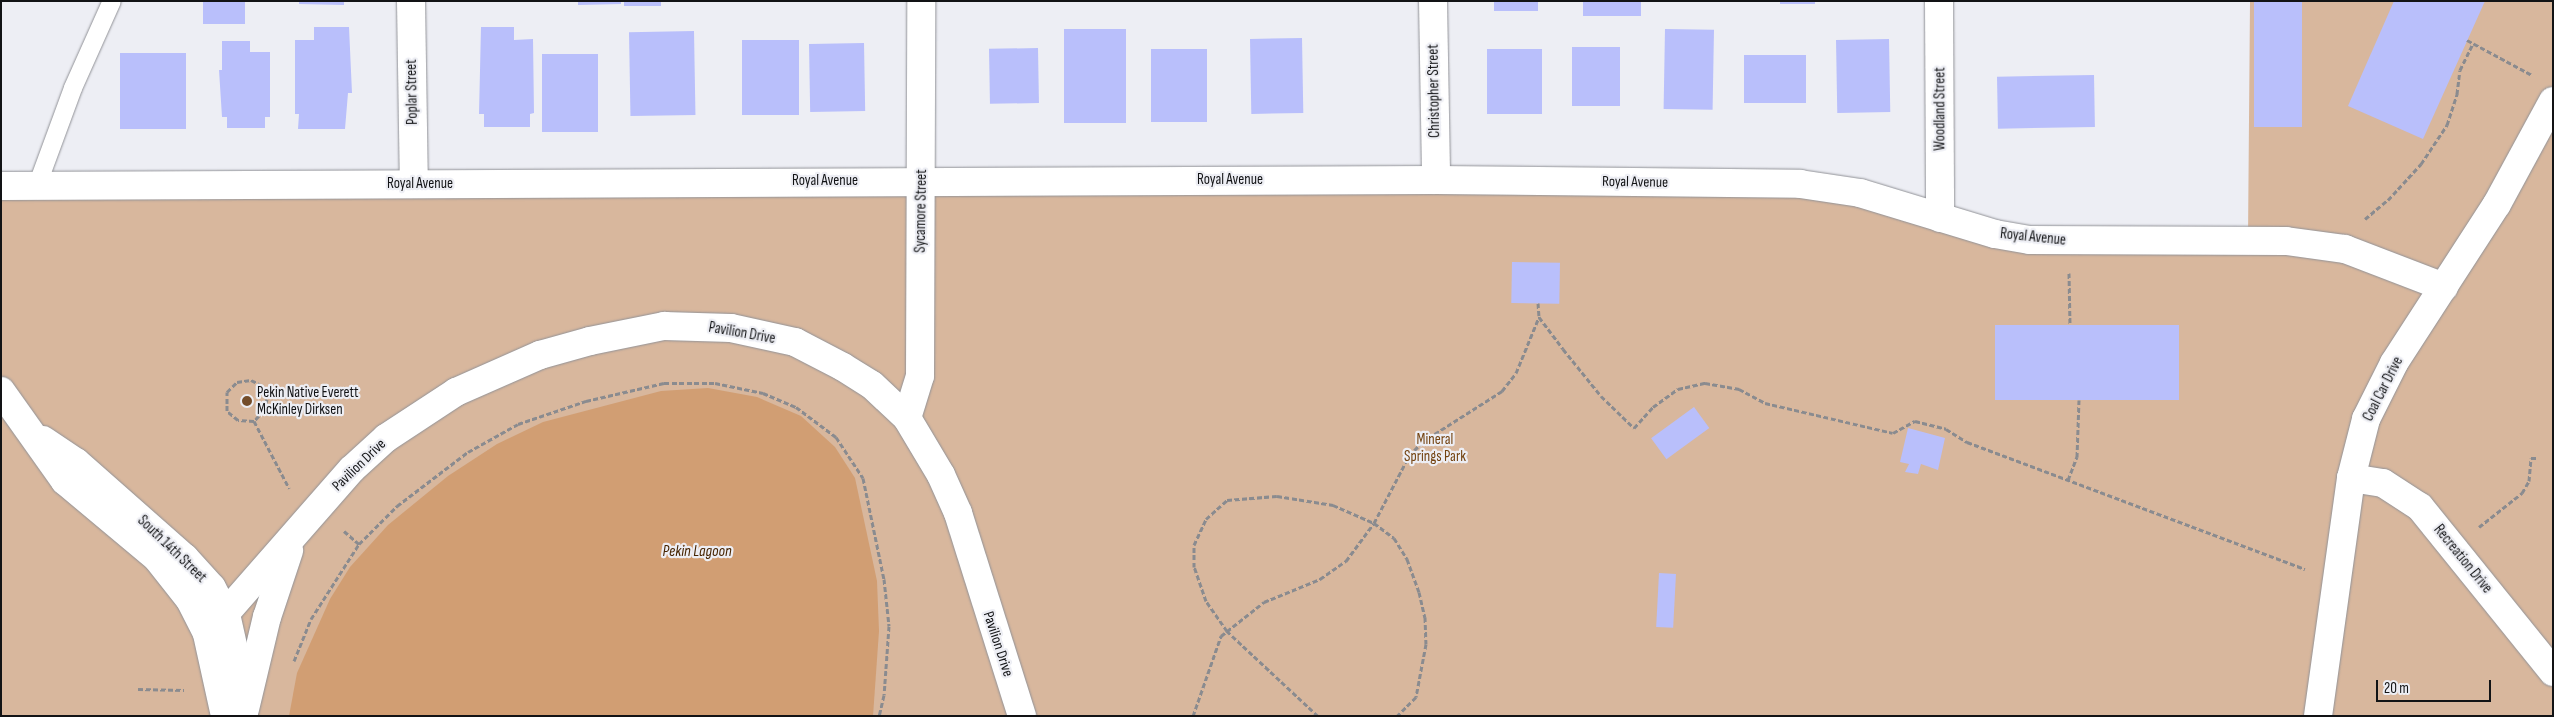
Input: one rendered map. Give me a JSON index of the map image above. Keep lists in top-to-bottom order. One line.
{"streets":{"street":["Christopher Street","Poplar Street","Woodland Street","Royal Avenue","Sycamore Street","Pavilion Drive","Coal Car Drive","South 14th Street","Recreation Drive"]},"crossings":[["Christopher Street","Royal Avenue"],["Poplar Street","Royal Avenue"],["Woodland Street","Royal Avenue"],["Royal Avenue","Sycamore Street"],["Royal Avenue","Coal Car Drive"],["Sycamore Street","Pavilion Drive"],["Pavilion Drive","South 14th Street"],["Coal Car Drive","Recreation Drive"]],"water":["Pekin Lagoon"],"parks":["Mineral Springs Park"],"places":["Pekin Native Everett McKinley Dirksen"],"scale_bar":"20 m"}
